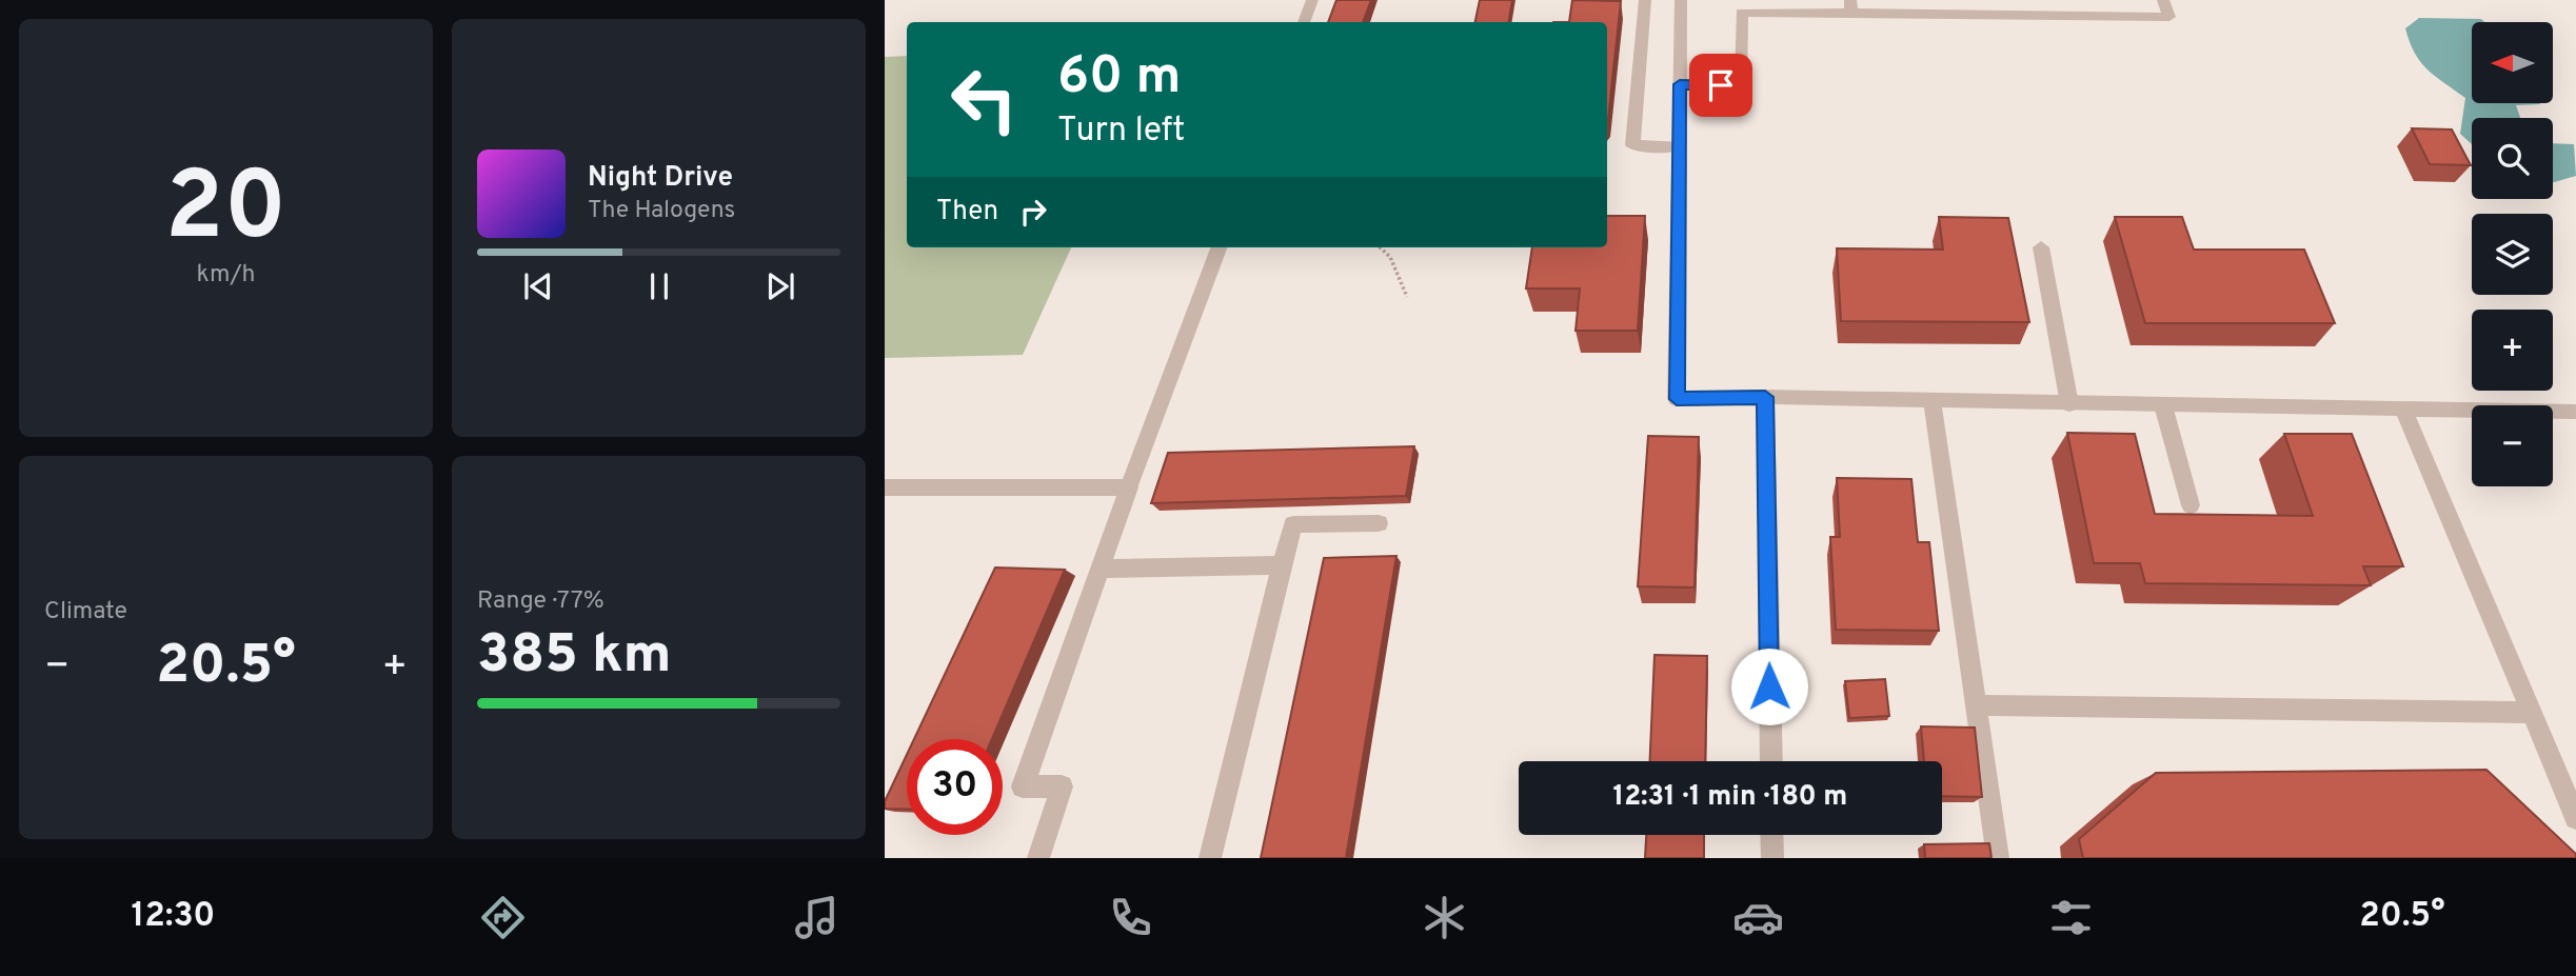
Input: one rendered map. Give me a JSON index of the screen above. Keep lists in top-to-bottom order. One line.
{"north":"left","page":{"tile":[["20","km/h"],"Climate",["Range · 77%","385 km"]],"map_buttons":["+","−"],"turn":["60 m","Turn left"],"song":["Night Drive","The Halogens"],"then":"Then","heat":["−","20.5°","+"],"limit":"30","trip":"12:31 · 1 min · 180 m","tabs":["12:30","20.5°"]}}
